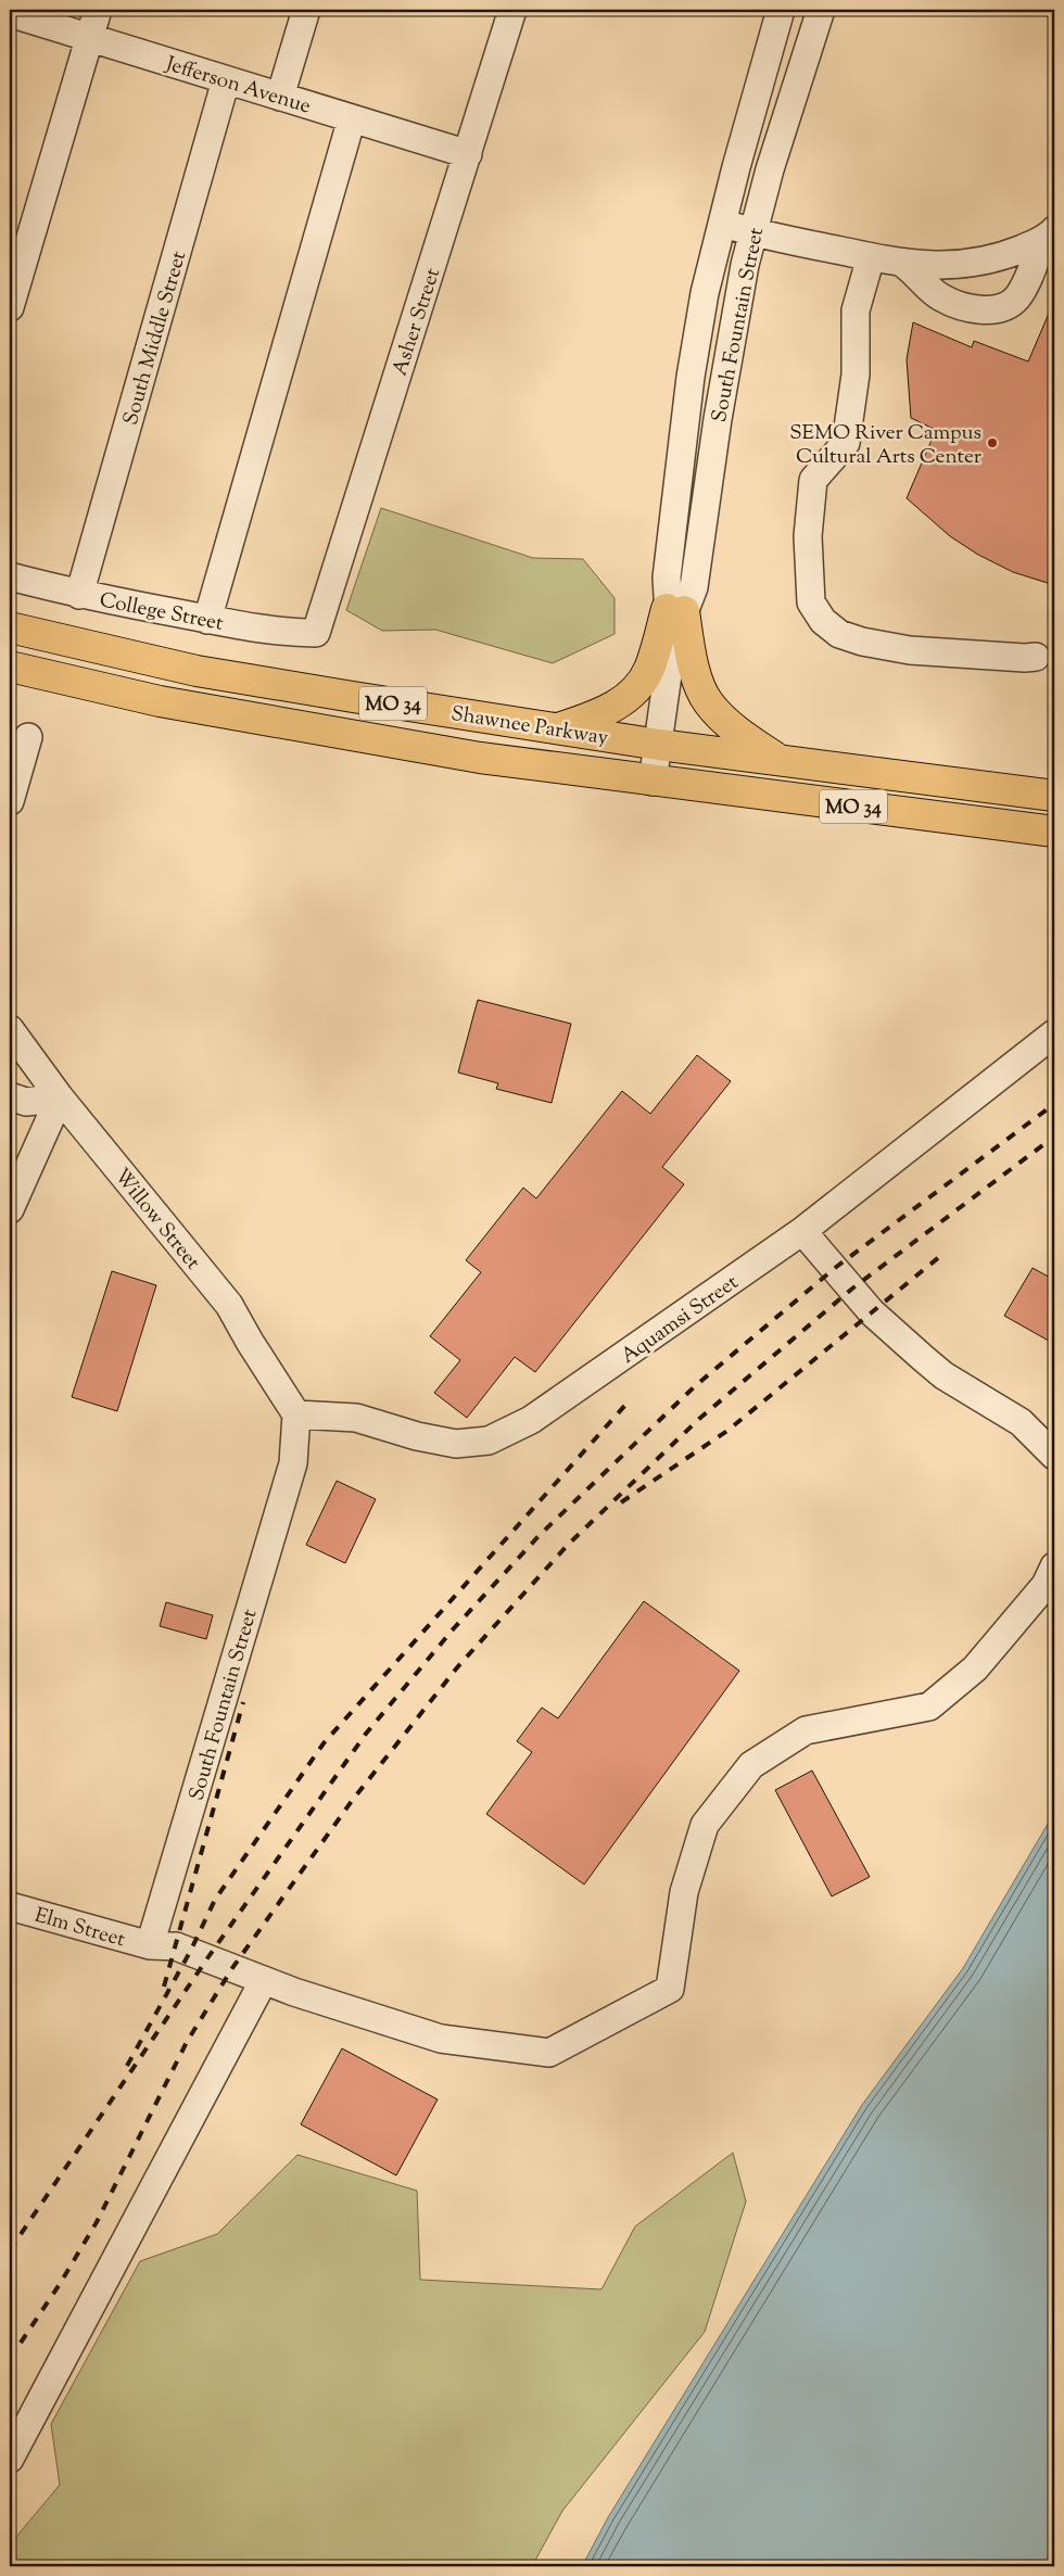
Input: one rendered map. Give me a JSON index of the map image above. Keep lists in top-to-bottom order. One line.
{"streets":{"highway":["MO 34","Shawnee Parkway"],"street":["Jefferson Avenue","Asher Street","South Fountain Street","South Middle Street","College Street","Willow Street","Aquamsi Street","Elm Street"]},"crossings":[["Jefferson Avenue","Asher Street"],["Jefferson Avenue","South Middle Street"],["Asher Street","College Street"],["South Fountain Street","Shawnee Parkway"],["South Fountain Street","Willow Street"],["South Fountain Street","Aquamsi Street"],["South Fountain Street","Elm Street"],["South Middle Street","College Street"],["Willow Street","Aquamsi Street"]],"places":["SEMO River Campus Cultural Arts Center"]}
